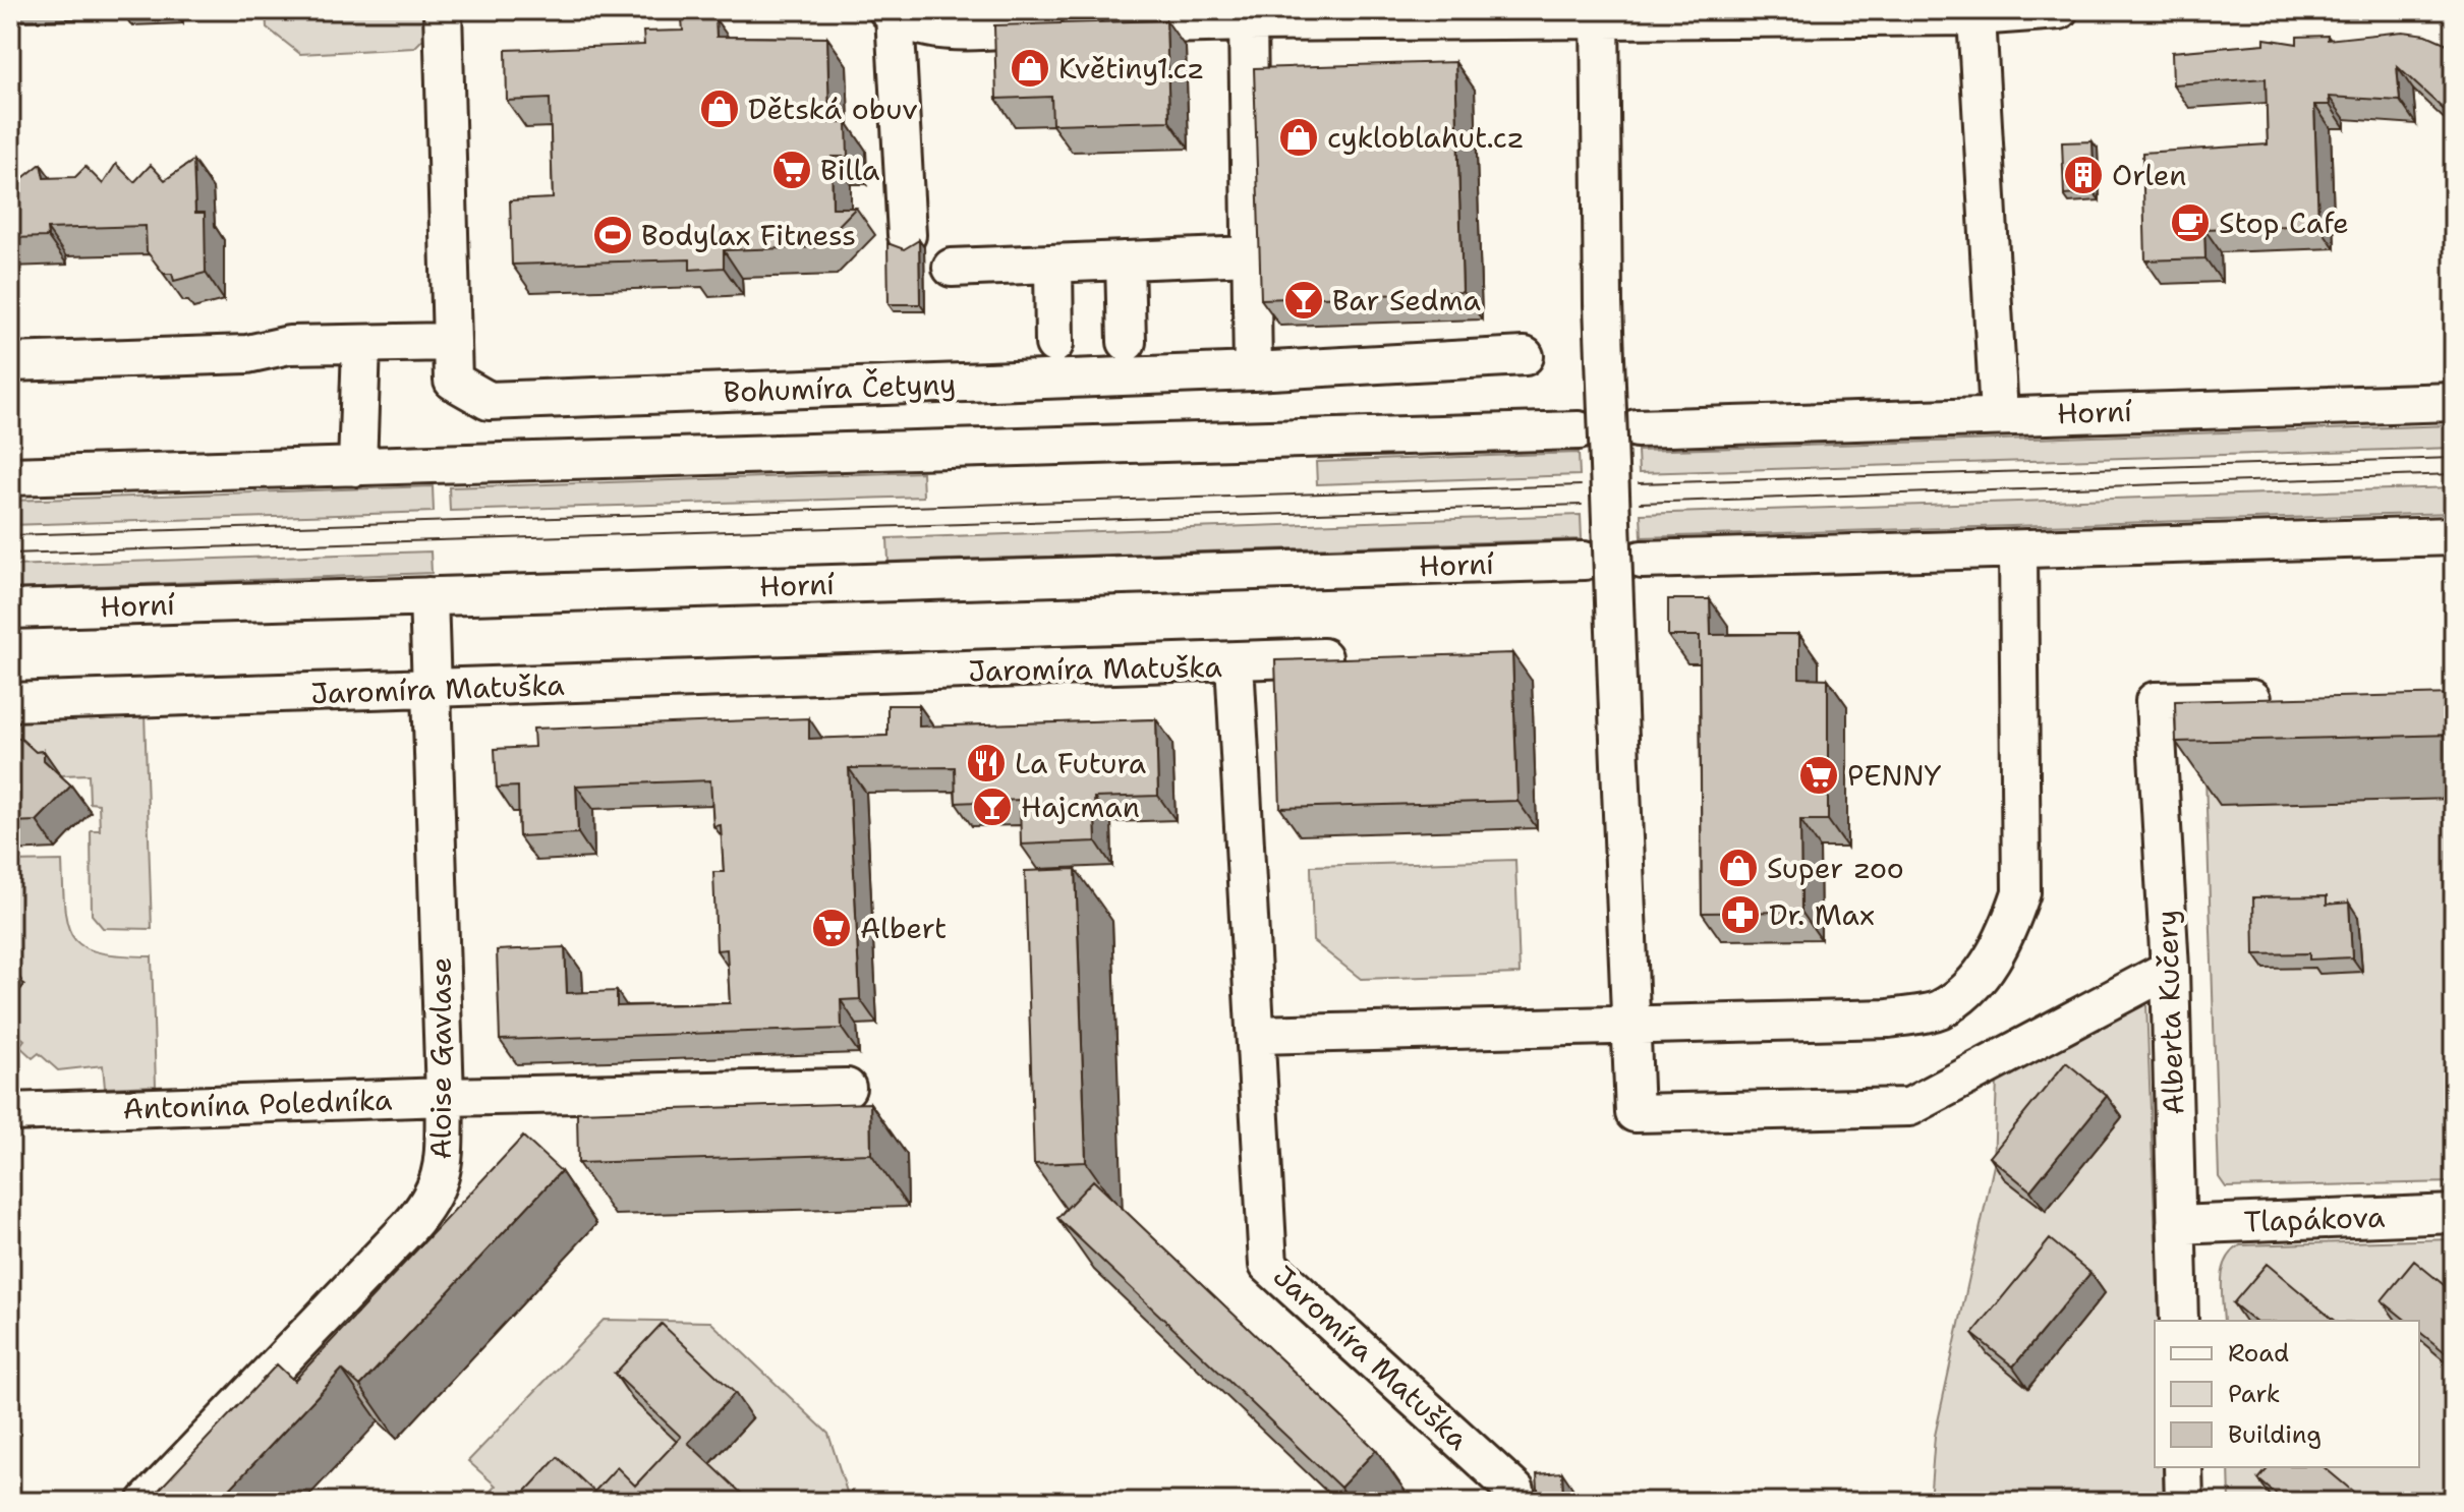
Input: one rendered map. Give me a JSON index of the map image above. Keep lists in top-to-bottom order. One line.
{"streets":{"street":["Bohumíra Četyny","Horní","Jaromíra Matuška","Alberta Kučery","Aloise Gavlase","Antonína Poledníka","Tlapákova"]},"crossings":[["Horní","Aloise Gavlase"],["Jaromíra Matuška","Aloise Gavlase"],["Alberta Kučery","Tlapákova"],["Aloise Gavlase","Antonína Poledníka"]],"places":{"shop":["Květiny1.cz","Dětská obuv","cykloblahut.cz","Super zoo"],"supermarket":["Billa","PENNY","Albert"],"building":["Orlen"],"cafe":["Stop Cafe"],"sports":["Bodylax Fitness"],"bar":["Bar Sedma","Hajcman"],"restaurant":["La Futura"],"pharmacy":["Dr. Max"]},"legend":["Road","Park","Building"]}
